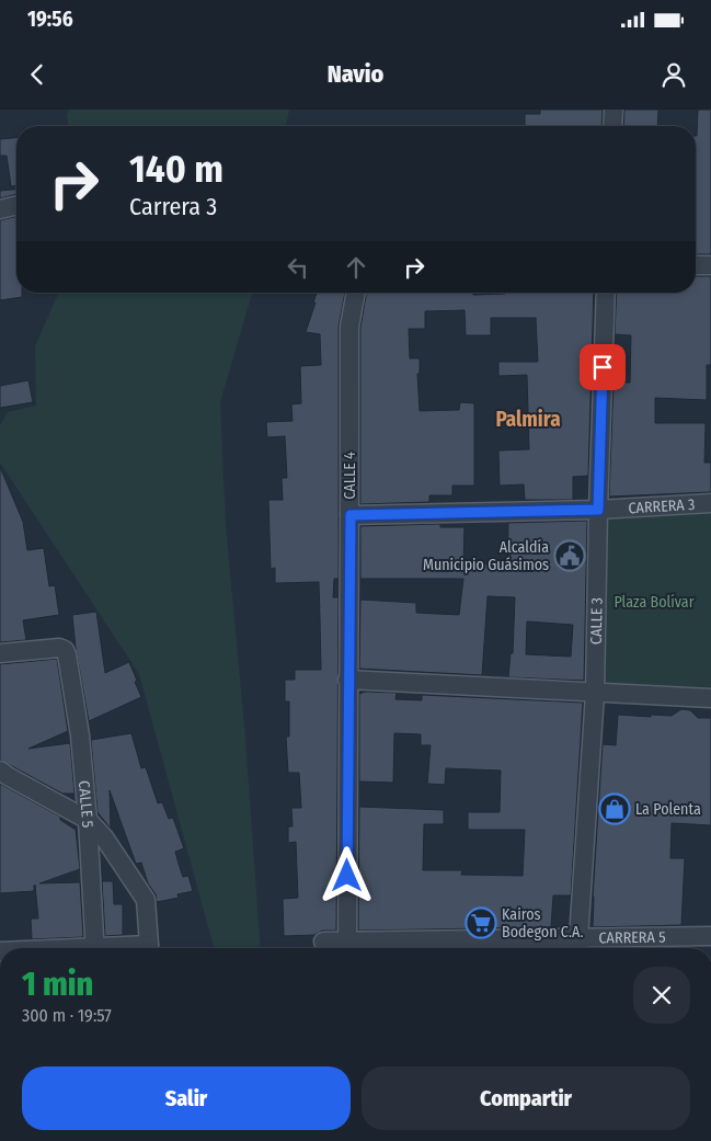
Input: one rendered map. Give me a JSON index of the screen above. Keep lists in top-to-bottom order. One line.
{"streets":{"street":["CALLE 4","CARRERA 3","CALLE 3","CALLE 5","CARRERA 5"]},"crossings":[["CALLE 4","CARRERA 3"],["CALLE 4","CARRERA 5"],["CARRERA 3","CALLE 3"],["CALLE 3","CARRERA 5"]],"districts":["Palmira"],"parks":["Plaza Bolívar"],"places":{"public building":["Alcaldía Municipio Guásimos"],"shop":["La Polenta"],"supermarket":["Kairos Bodegon C.A."]},"page":{"status":"19:56","header":"Navio","turn":["140 m","Carrera 3"],"heading":["1 min","300 m · 19:57"],"buttons":["Salir","Compartir"]}}
